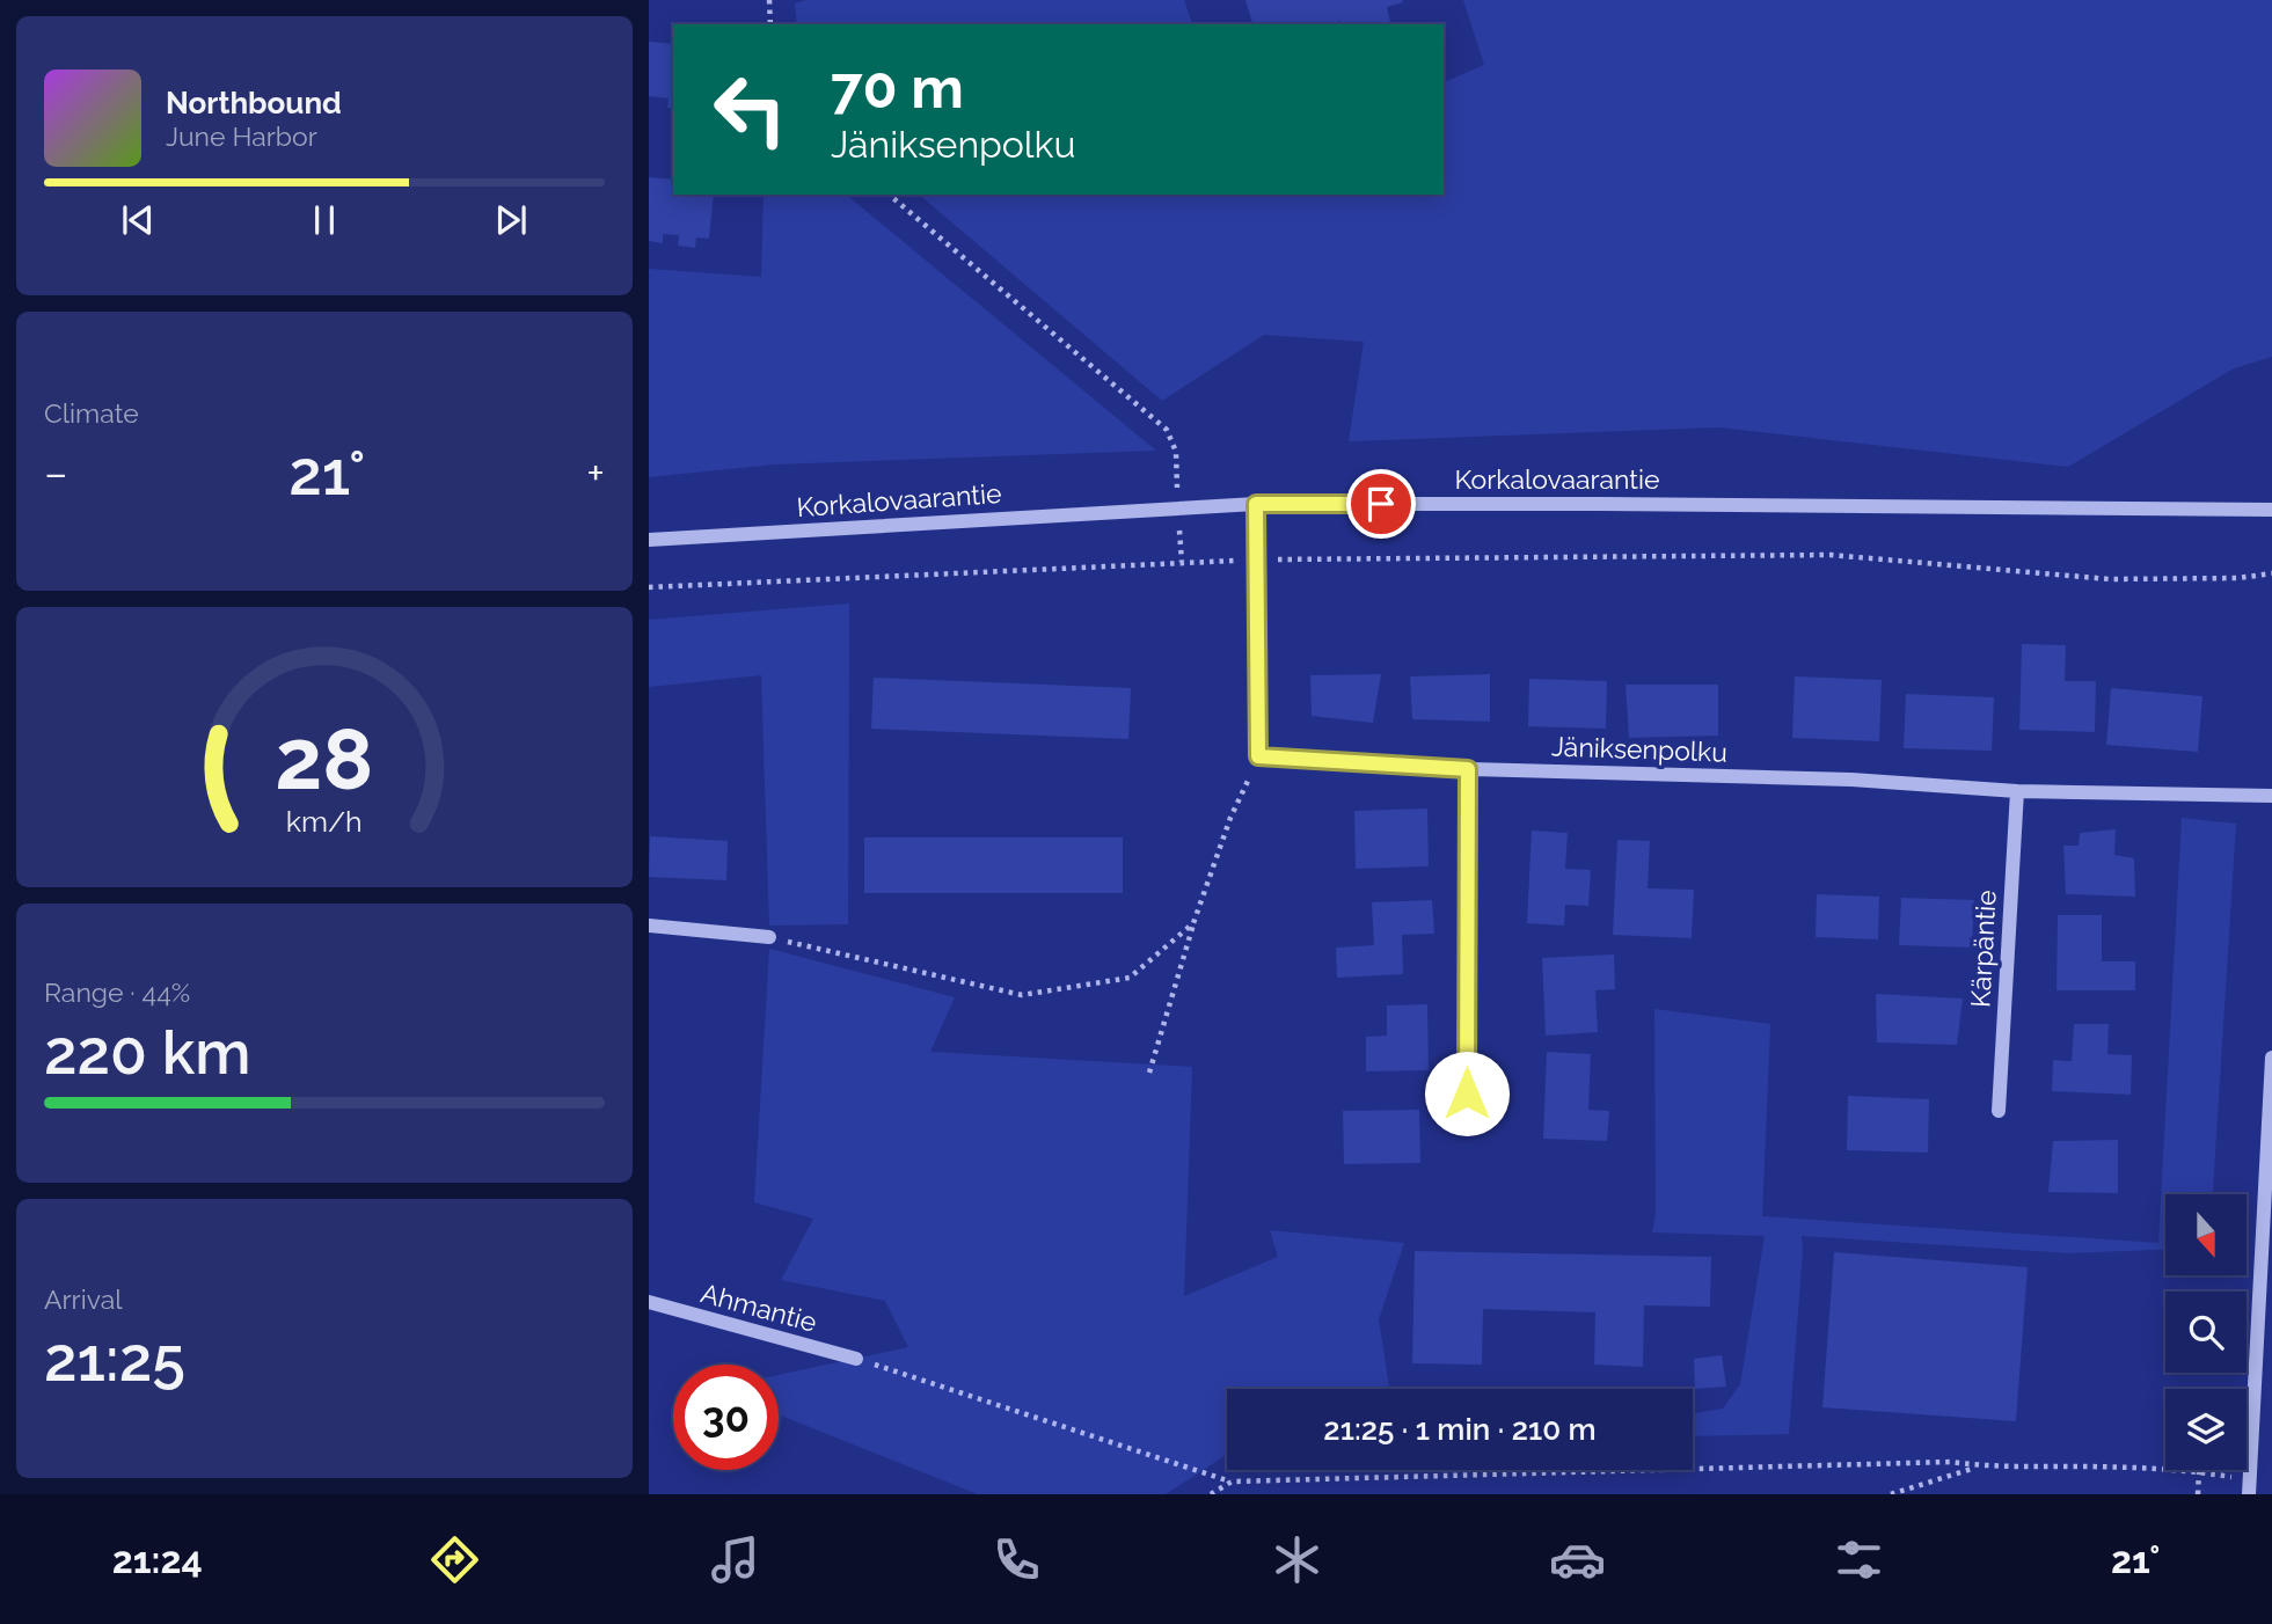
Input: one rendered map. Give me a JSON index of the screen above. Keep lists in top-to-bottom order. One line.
{"streets":{"street":["Korkalovaarantie","Jäniksenpolku","Kärpäntie","Ahmantie"]},"crossings":[["Jäniksenpolku","Kärpäntie"]],"north":"bottom","page":{"turn":["70 m","Jäniksenpolku"],"song":["Northbound","June Harbor"],"tile":["Climate",["Range · 44%","220 km"],["Arrival","21:25"]],"heat":["−","21°","+"],"limit":"30","trip":"21:25 · 1 min · 210 m","tabs":["21:24","21°"],"gauge":["28","km/h"]}}
